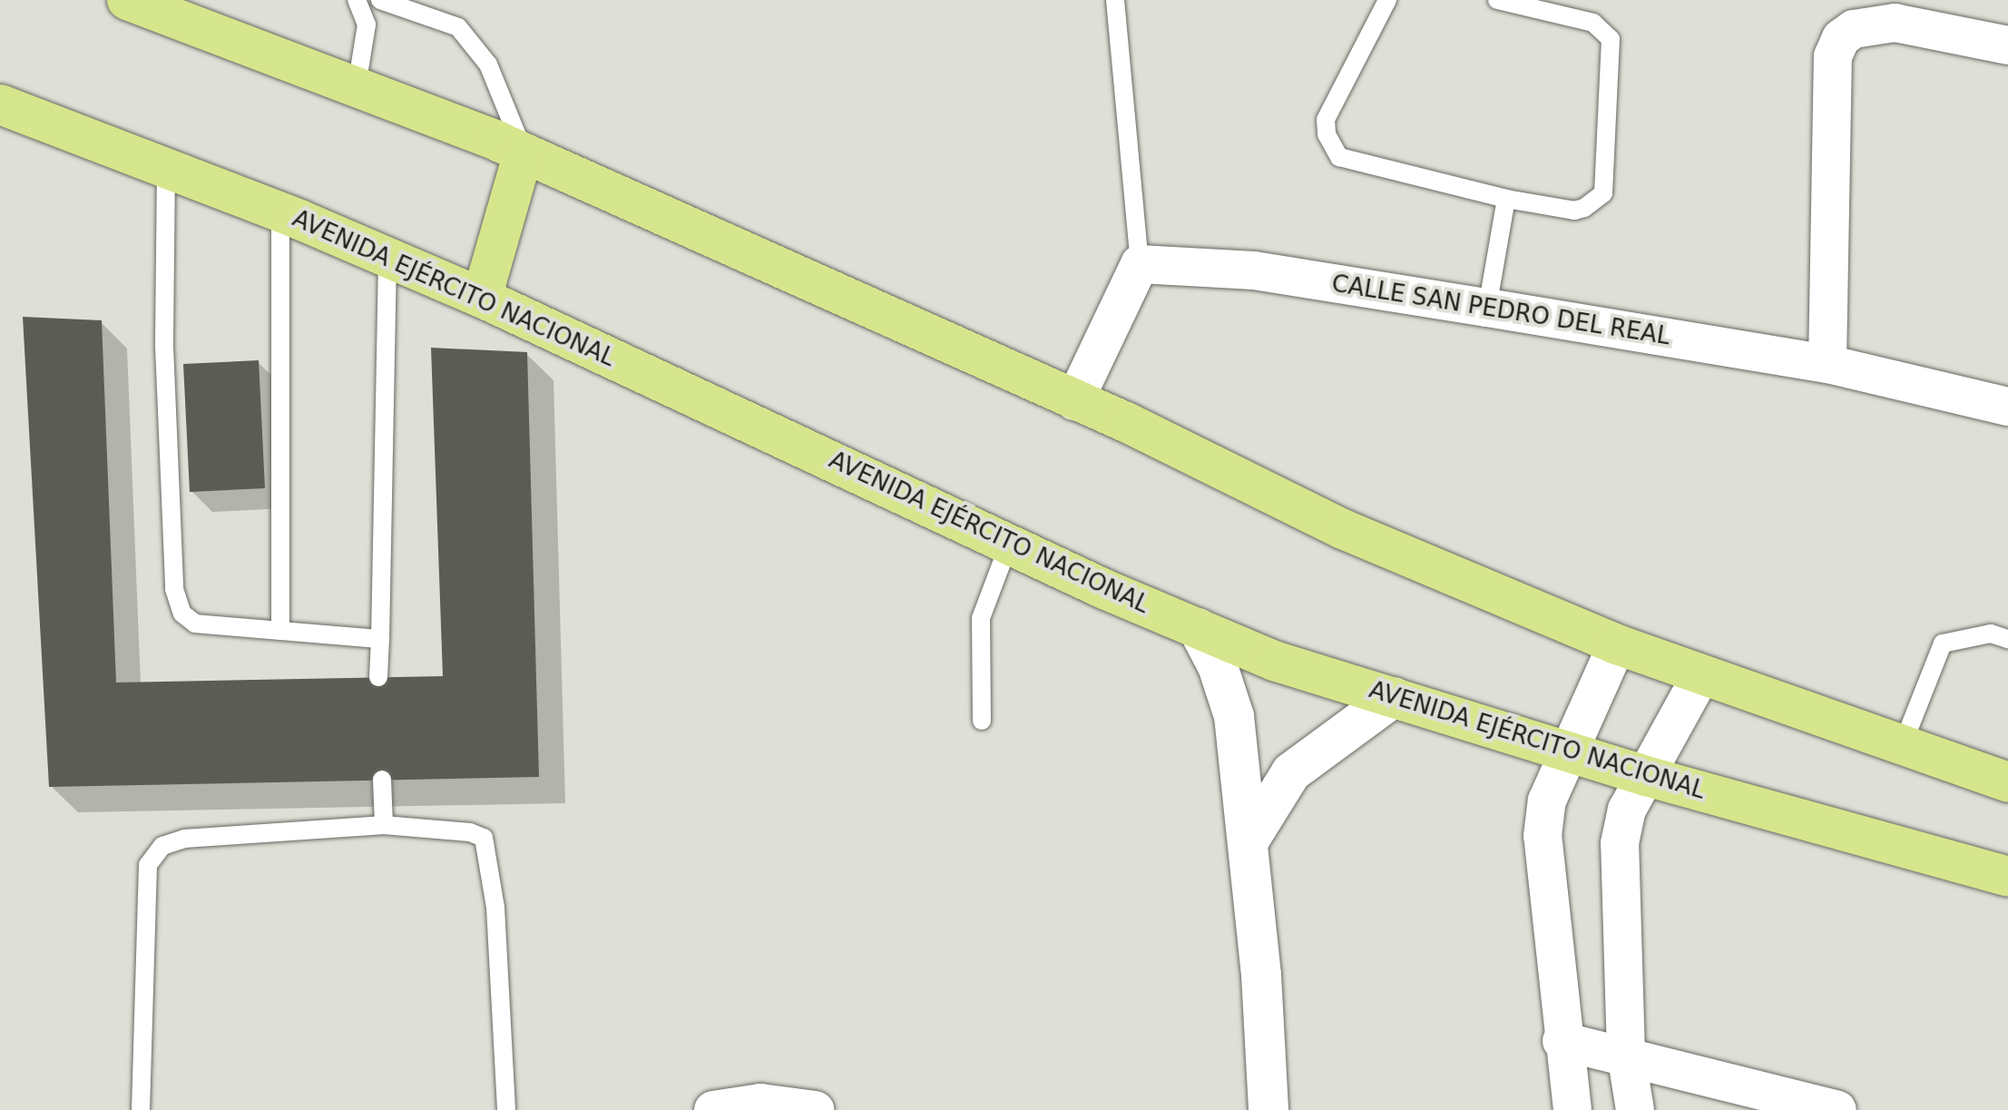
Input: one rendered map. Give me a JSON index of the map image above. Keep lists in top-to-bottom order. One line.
{"streets":{"main road":["AVENIDA EJÉRCITO NACIONAL"],"street":["CALLE SAN PEDRO DEL REAL"]}}
